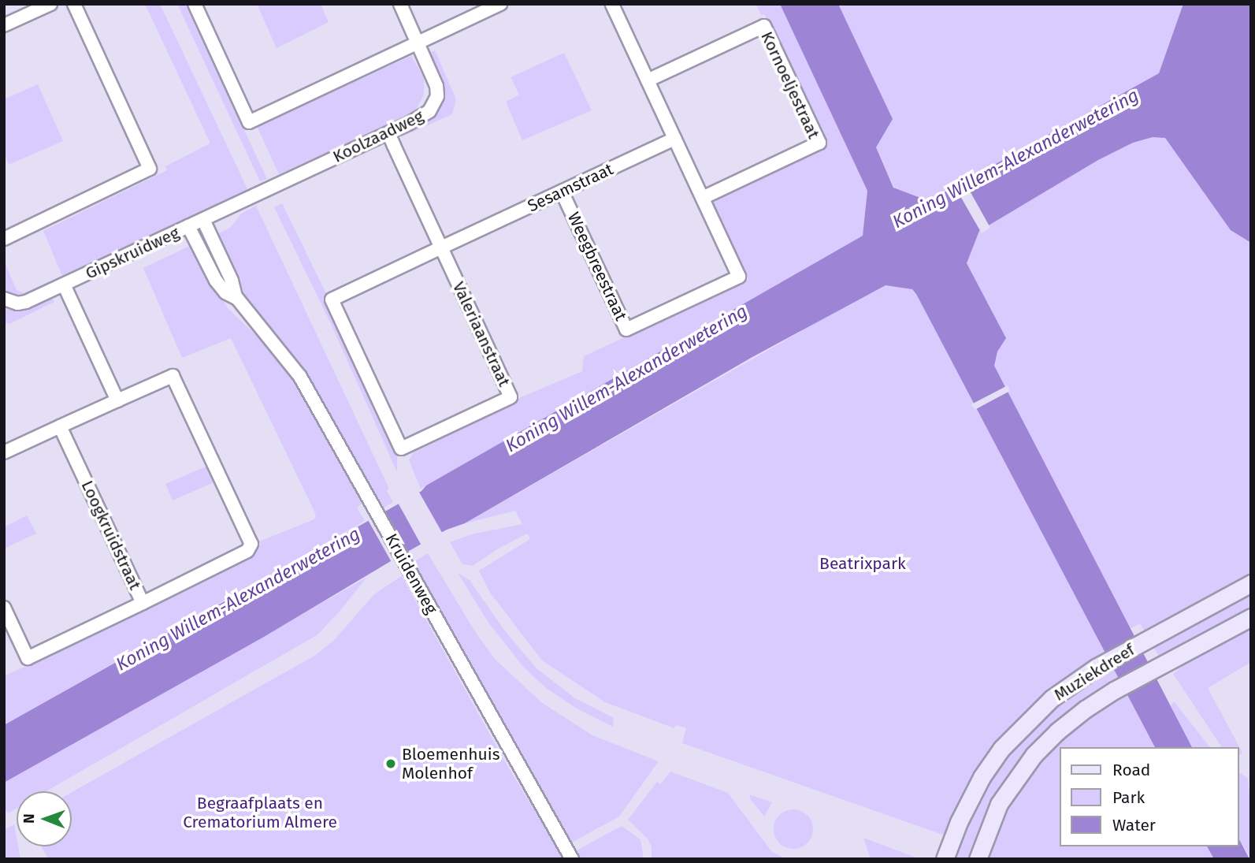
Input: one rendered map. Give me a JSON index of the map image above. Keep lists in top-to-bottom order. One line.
{"streets":{"main road":["Muziekdreef"],"street":["Kornoeljestraat","Koolzaadweg","Sesamstraat","Gipskruidweg","Weegbreestraat","Valeriaanstraat","Loogkruidstraat","Kruidenweg"]},"crossings":[["Kornoeljestraat","Weegbreestraat"],["Koolzaadweg","Gipskruidweg"],["Koolzaadweg","Valeriaanstraat"],["Sesamstraat","Weegbreestraat"],["Sesamstraat","Valeriaanstraat"],["Gipskruidweg","Kruidenweg"]],"water":["Koning Willem-Alexanderwetering"],"parks":["Beatrixpark","Begraafplaats en Crematorium Almere"],"places":["Bloemenhuis Molenhof"],"legend":["Road","Park","Water"],"north":"left"}
